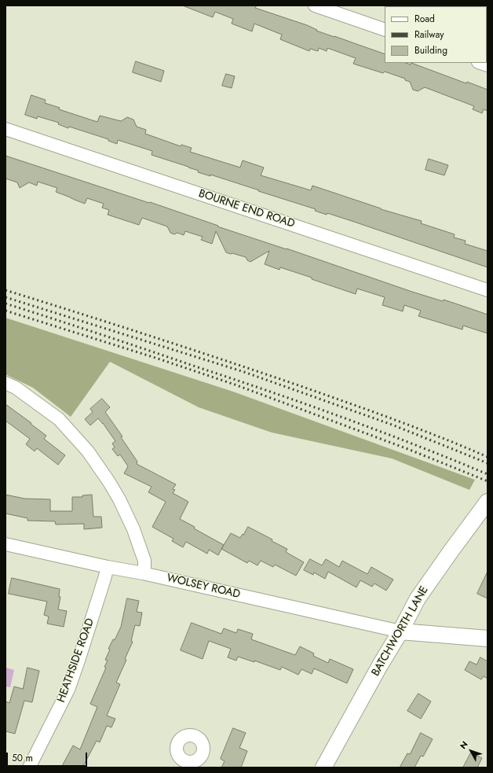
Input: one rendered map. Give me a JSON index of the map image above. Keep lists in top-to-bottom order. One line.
{"streets":{"street":["BOURNE END ROAD","WOLSEY ROAD","BATCHWORTH LANE","HEATHSIDE ROAD"]},"crossings":[["WOLSEY ROAD","BATCHWORTH LANE"],["WOLSEY ROAD","HEATHSIDE ROAD"]],"legend":["Road","Railway","Building"],"scale_bar":"50 m","north":"top left"}
